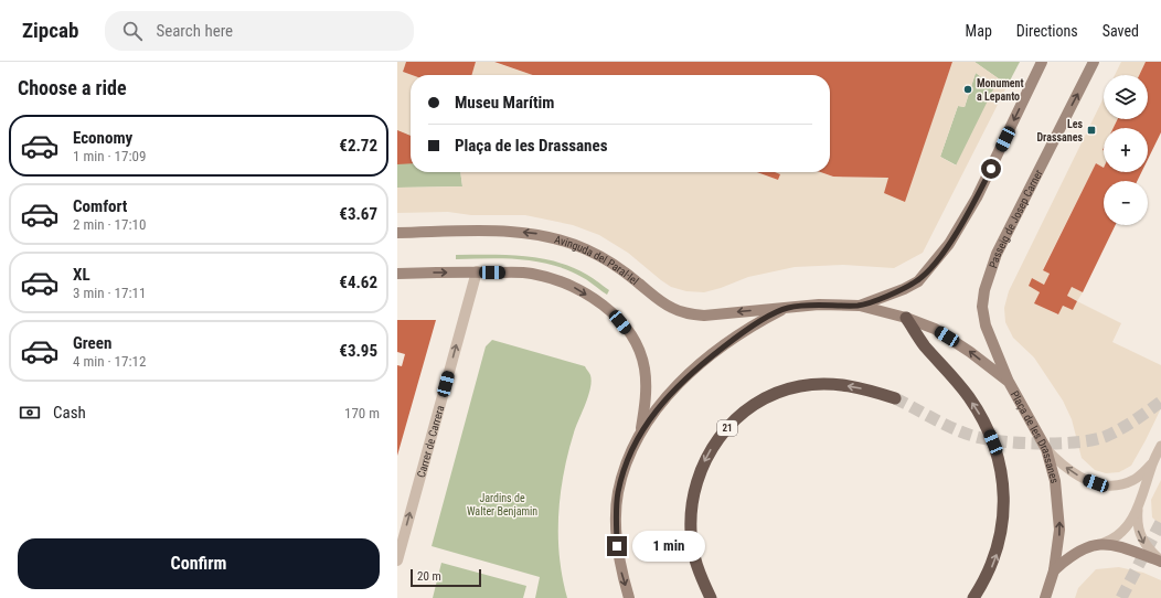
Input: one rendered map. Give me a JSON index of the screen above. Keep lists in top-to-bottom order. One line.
{"streets":{"highway":["21"],"main road":["Passeig de Josep Carner","Avinguda del Paral·lel","Plaça de les Drassanes"],"street":["Carrer de Carrera"]},"crossings":[["Passeig de Josep Carner","Plaça de les Drassanes"],["Avinguda del Paral·lel","Plaça de les Drassanes"]],"one_way":["Passeig de Josep Carner","Avinguda del Paral·lel","Carrer de Carrera"],"parks":["Jardins de Walter Benjamin"],"places":{"other":["Monument a Lepanto"],"transit":["Les Drassanes"]},"scale_bar":"20 m","page":{"header":"Zipcab","search":"Search here","nav":["Map","Directions","Saved"],"heading":"Choose a ride","map_buttons":["+","−"],"banner":["Museu Marítim","Plaça de les Drassanes"],"list":[{"name":"Economy","note":"1 min · 17:09","value":"€2.72"},{"name":"Comfort","note":"2 min · 17:10","value":"€3.67"},{"name":"XL","note":"3 min · 17:11","value":"€4.62"},{"name":"Green","note":"4 min · 17:12","value":"€3.95"}],"pay":["Cash","170 m"],"buttons":"Confirm","bubble":"1 min","scale":"20 m"}}
